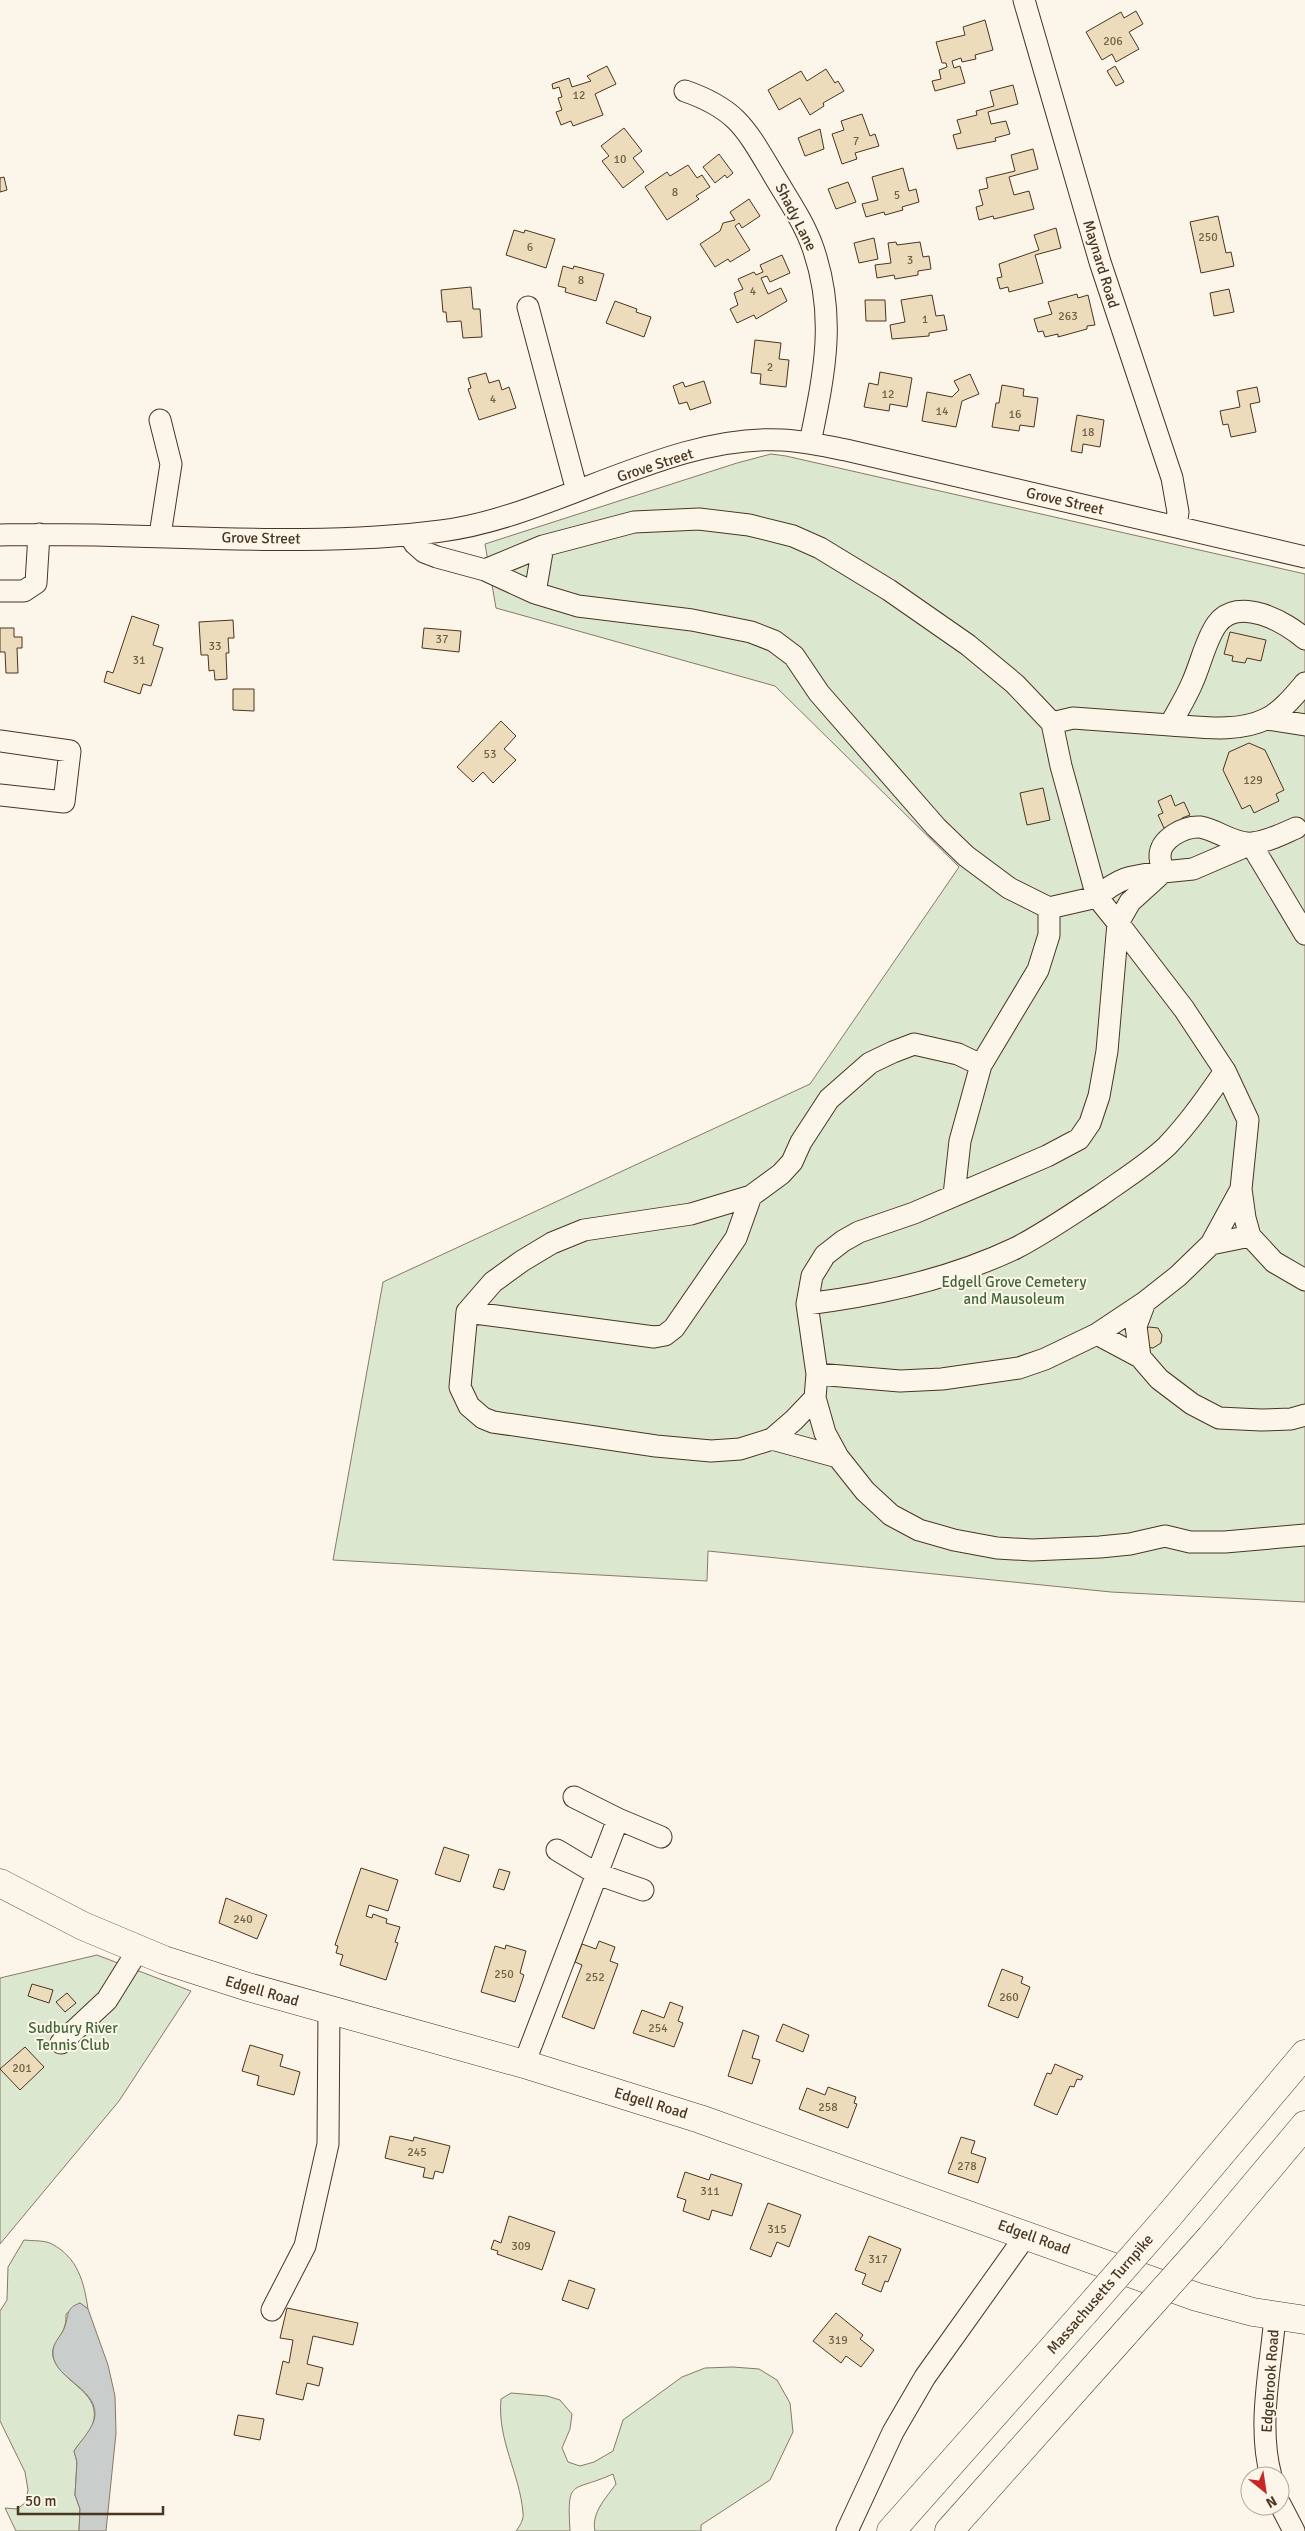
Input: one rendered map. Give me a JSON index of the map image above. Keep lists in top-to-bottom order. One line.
{"streets":{"main road":["Edgell Road","Massachusetts Turnpike"],"street":["Shady Lane","Maynard Road","Grove Street","Edgebrook Road"]},"crossings":[["Shady Lane","Grove Street"],["Maynard Road","Grove Street"],["Edgell Road","Edgebrook Road"]],"parks":["Edgell Grove Cemetery and Mausoleum","Sudbury River Tennis Club"],"house_numbers":["206","12","7","10","8","5","250","6","3","8","4","263","1","2","12","4","14","16","18","37","33","31","53","129","240","250","252","260","254","201","258","245","278","311","315","309","317","319"],"scale_bar":"50 m","north":"bottom right"}
